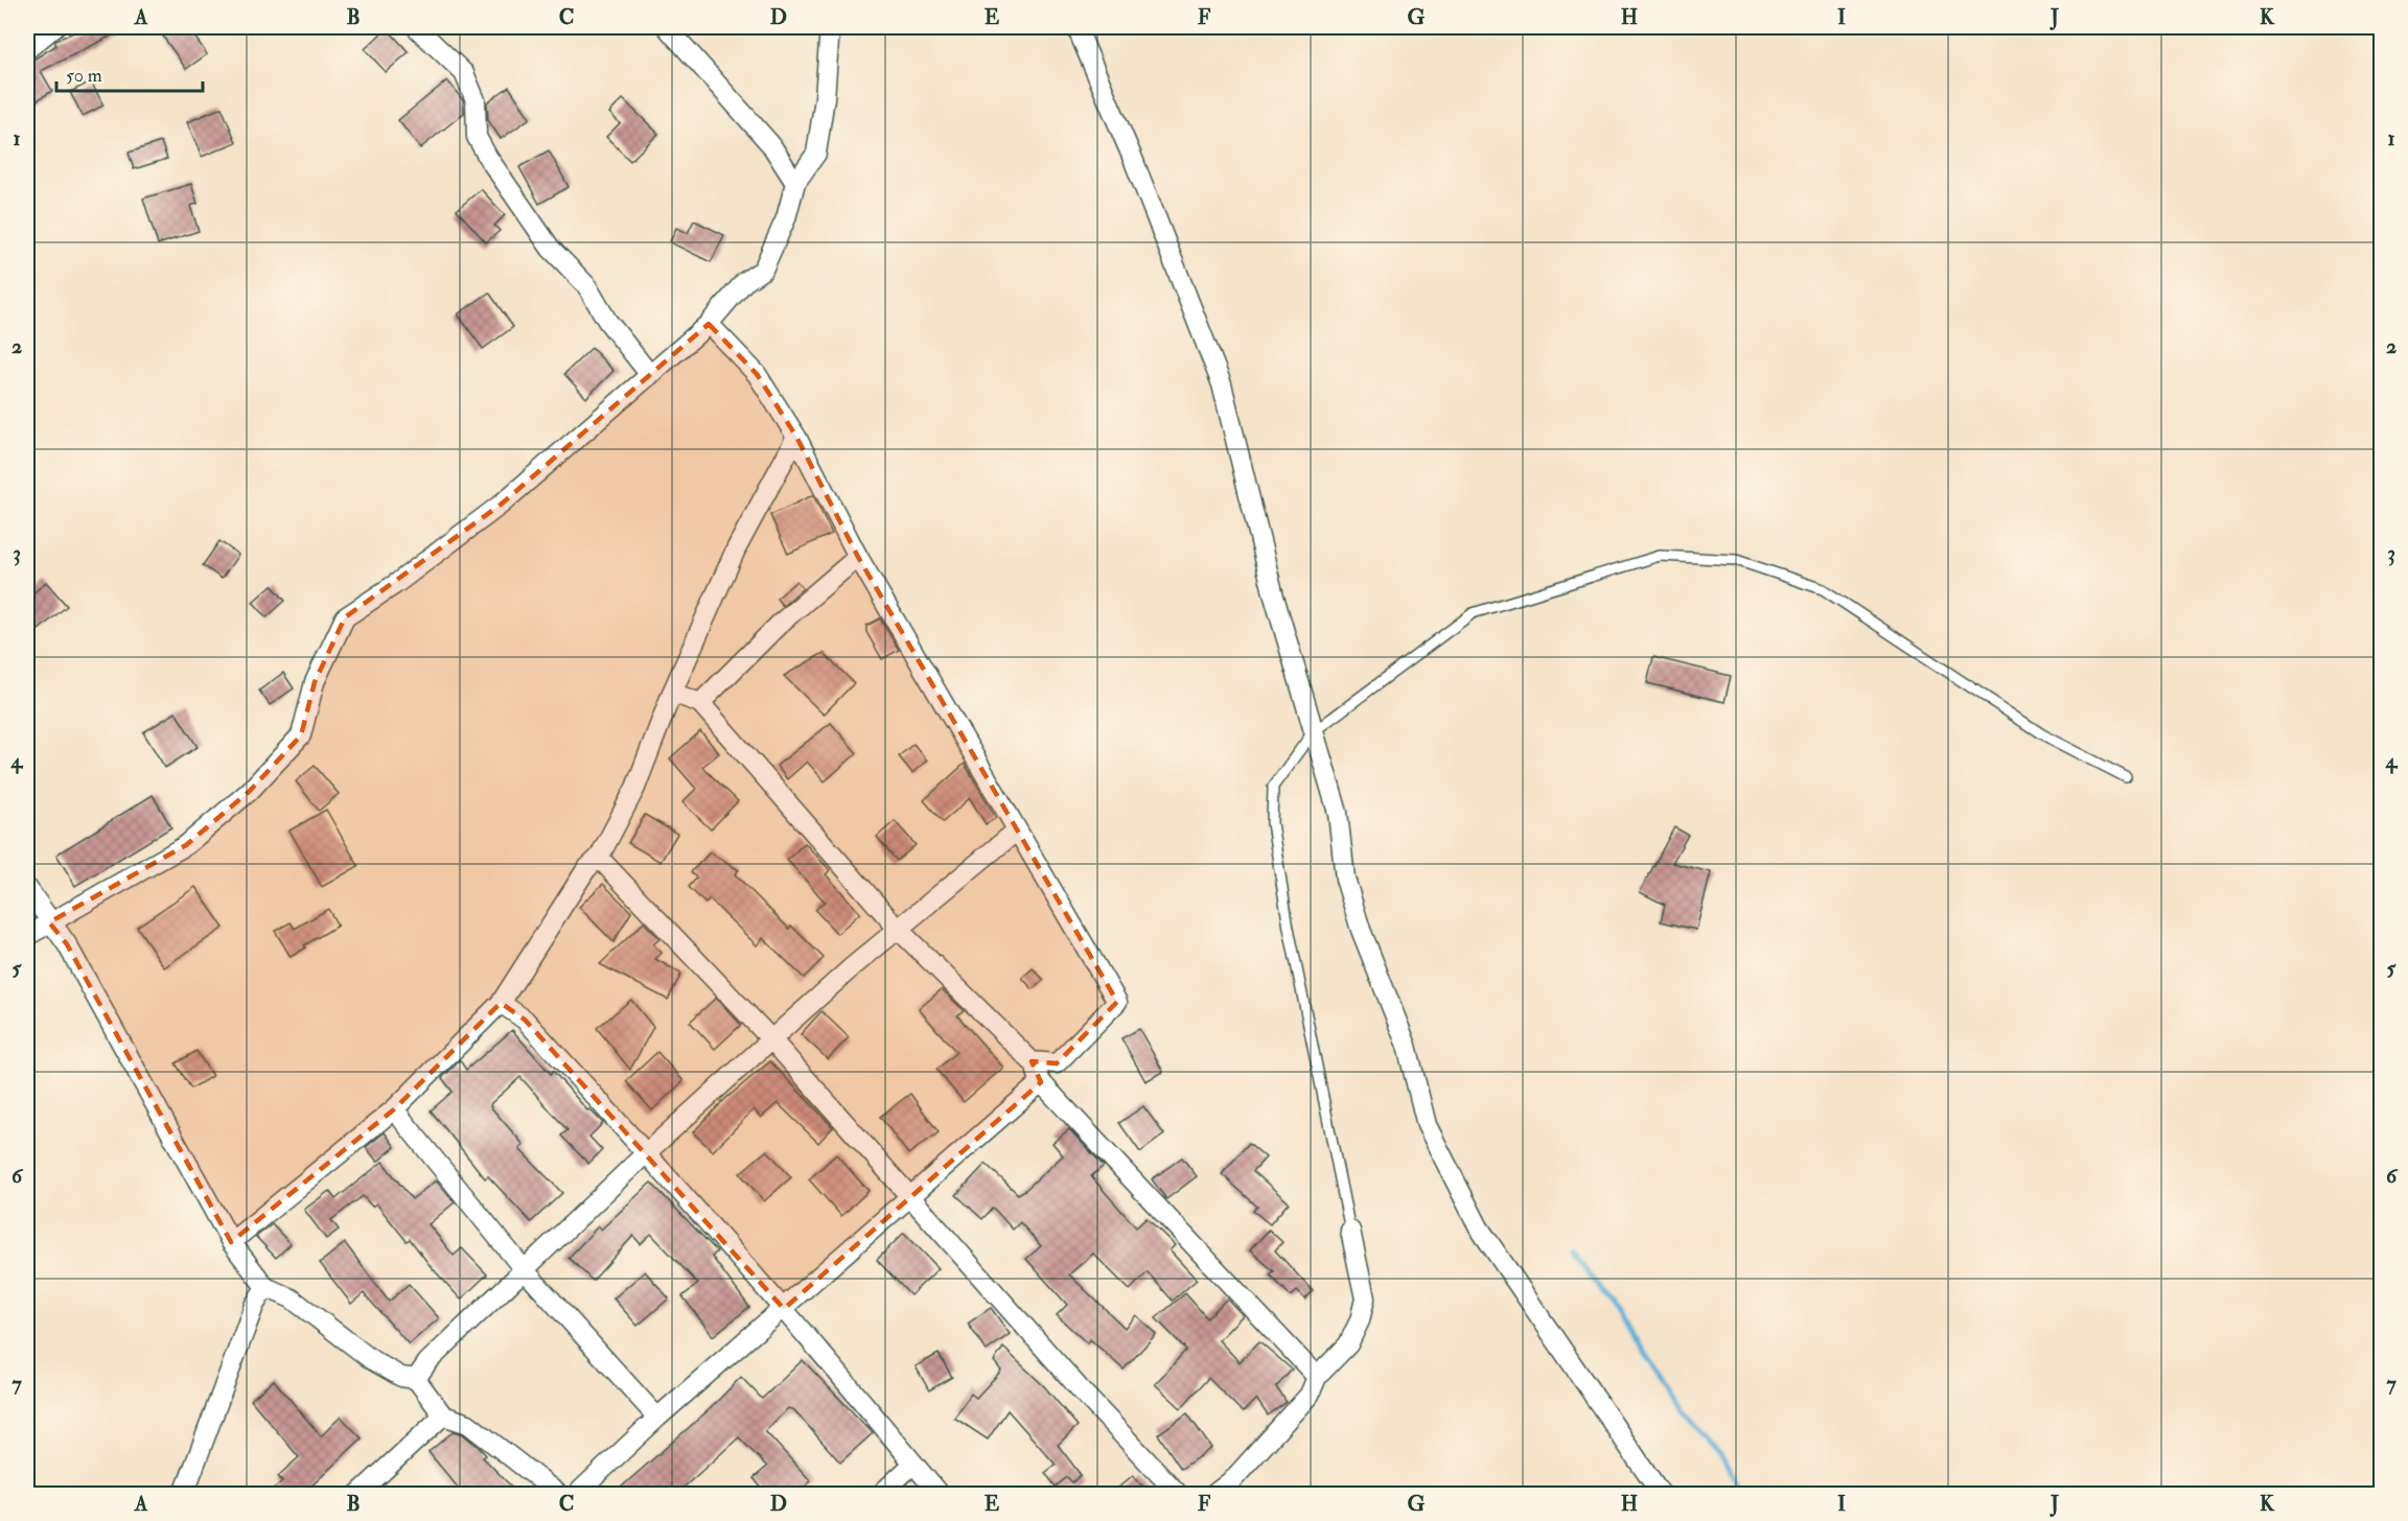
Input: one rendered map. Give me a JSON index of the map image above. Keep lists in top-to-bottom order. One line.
{"scale_bar":"50 m","grid":{"columns":["A","B","C","D","E","F","G","H","I","J","K"],"rows":["1","2","3","4","5","6","7"]}}
